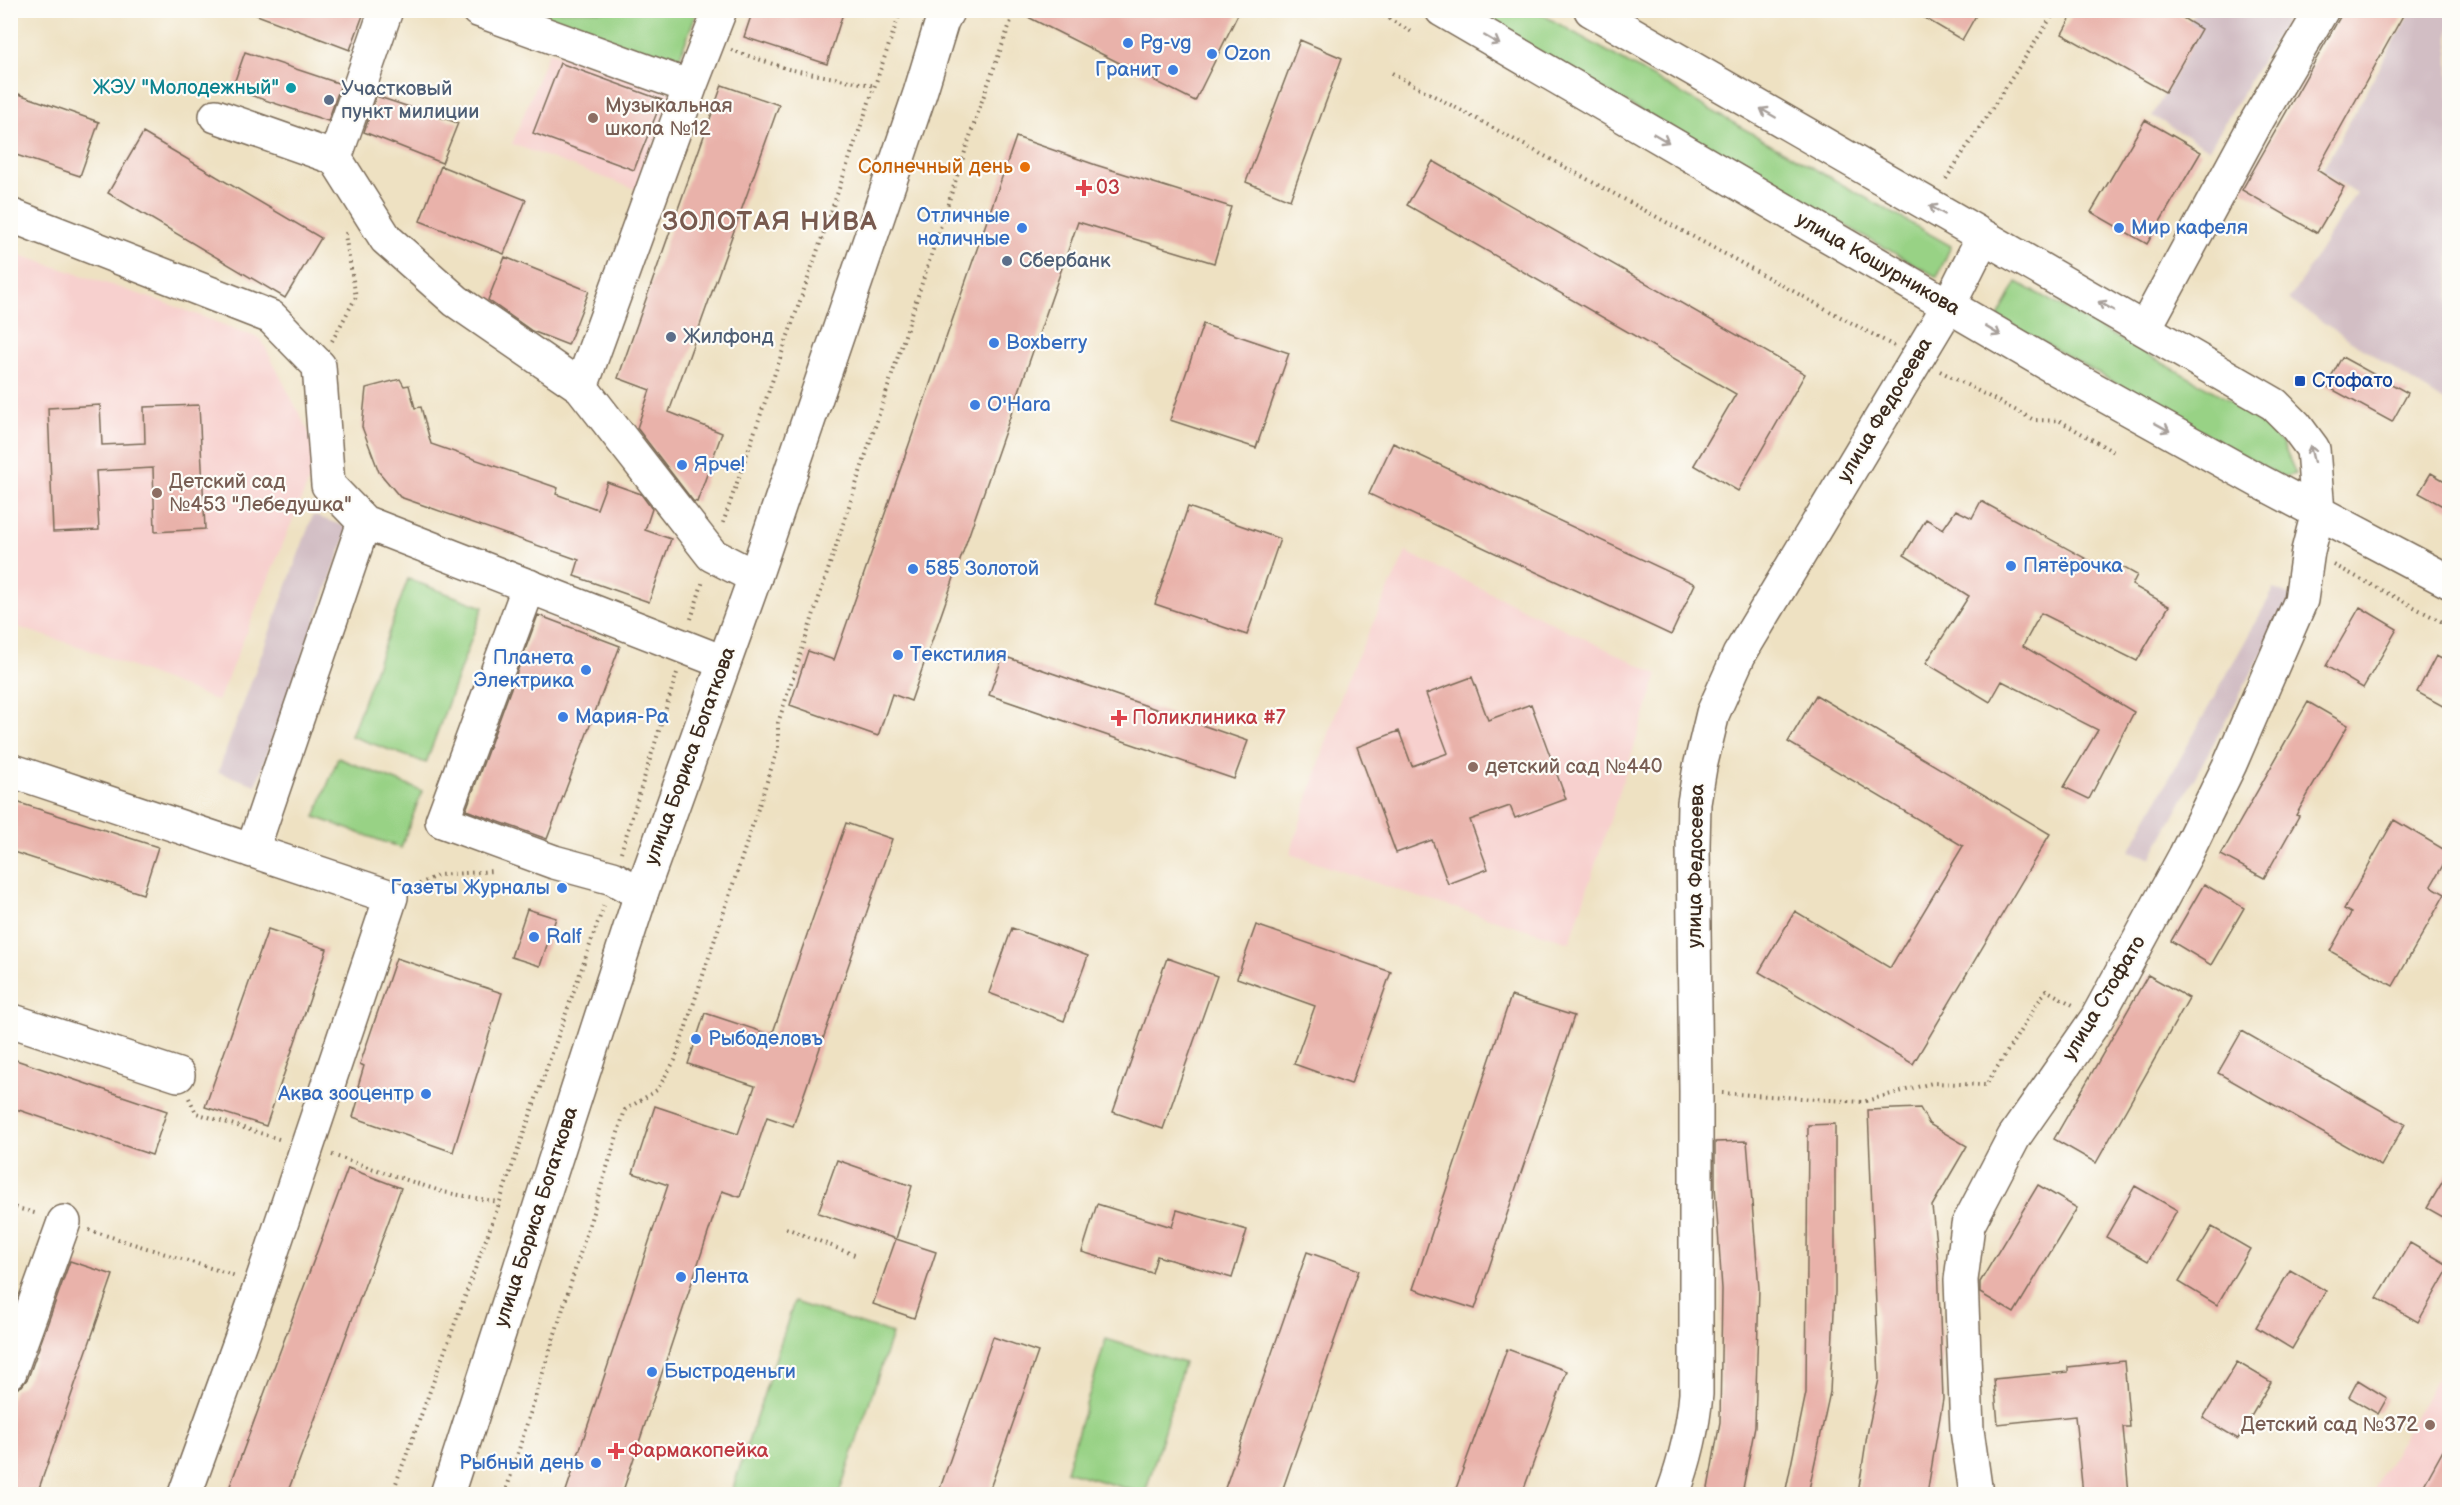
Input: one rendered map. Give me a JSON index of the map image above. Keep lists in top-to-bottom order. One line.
{"streets":{"main road":["улица Кошурникова","улица Федосеева","улица Бориса Богаткова","улица Стофато"]},"crossings":[["улица Кошурникова","улица Федосеева"],["улица Кошурникова","улица Стофато"]],"districts":["ЗОЛОТАЯ НИВА"],"places":{"other":["Pg-vg","Ozon","Гранит","ЖЭУ \"Молодежный\"","Участковый пункт милиции","Музыкальная школа №12","Солнечный день","Отличные наличные","Мир кафеля","Сбербанк","Жилфонд","Boxberry","O'Hara","Ярче!","Детский сад №453 \"Лебедушка\"","Пятёрочка","585 Золотой","Текстилия","Планета Электрика","Мария-Ра","детский сад №440","Газеты Журналы","Ralf","Рыбоделовъ","Аква зооцентр","Лента","Быстроденьги","Детский сад №372","Рыбный день"],"health":["03","Поликлиника #7","Фармакопейка"],"transit":["Стофато"]}}
